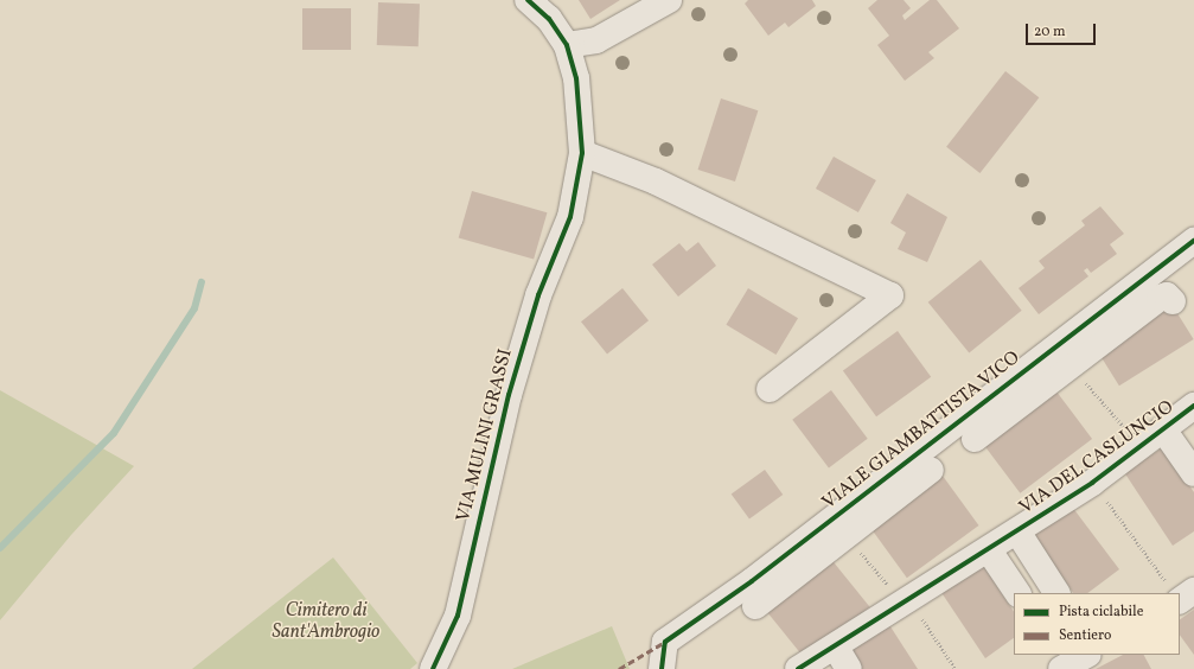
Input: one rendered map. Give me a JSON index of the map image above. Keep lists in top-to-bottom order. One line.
{"streets":{"street":["VIALE GIAMBATTISTA VICO","VIA MULINI GRASSI","VIA DEL CASLUNCIO"]},"parks":["Cimitero di Sant'Ambrogio"],"legend":["Pista ciclabile","Sentiero"],"scale_bar":"20 m"}
